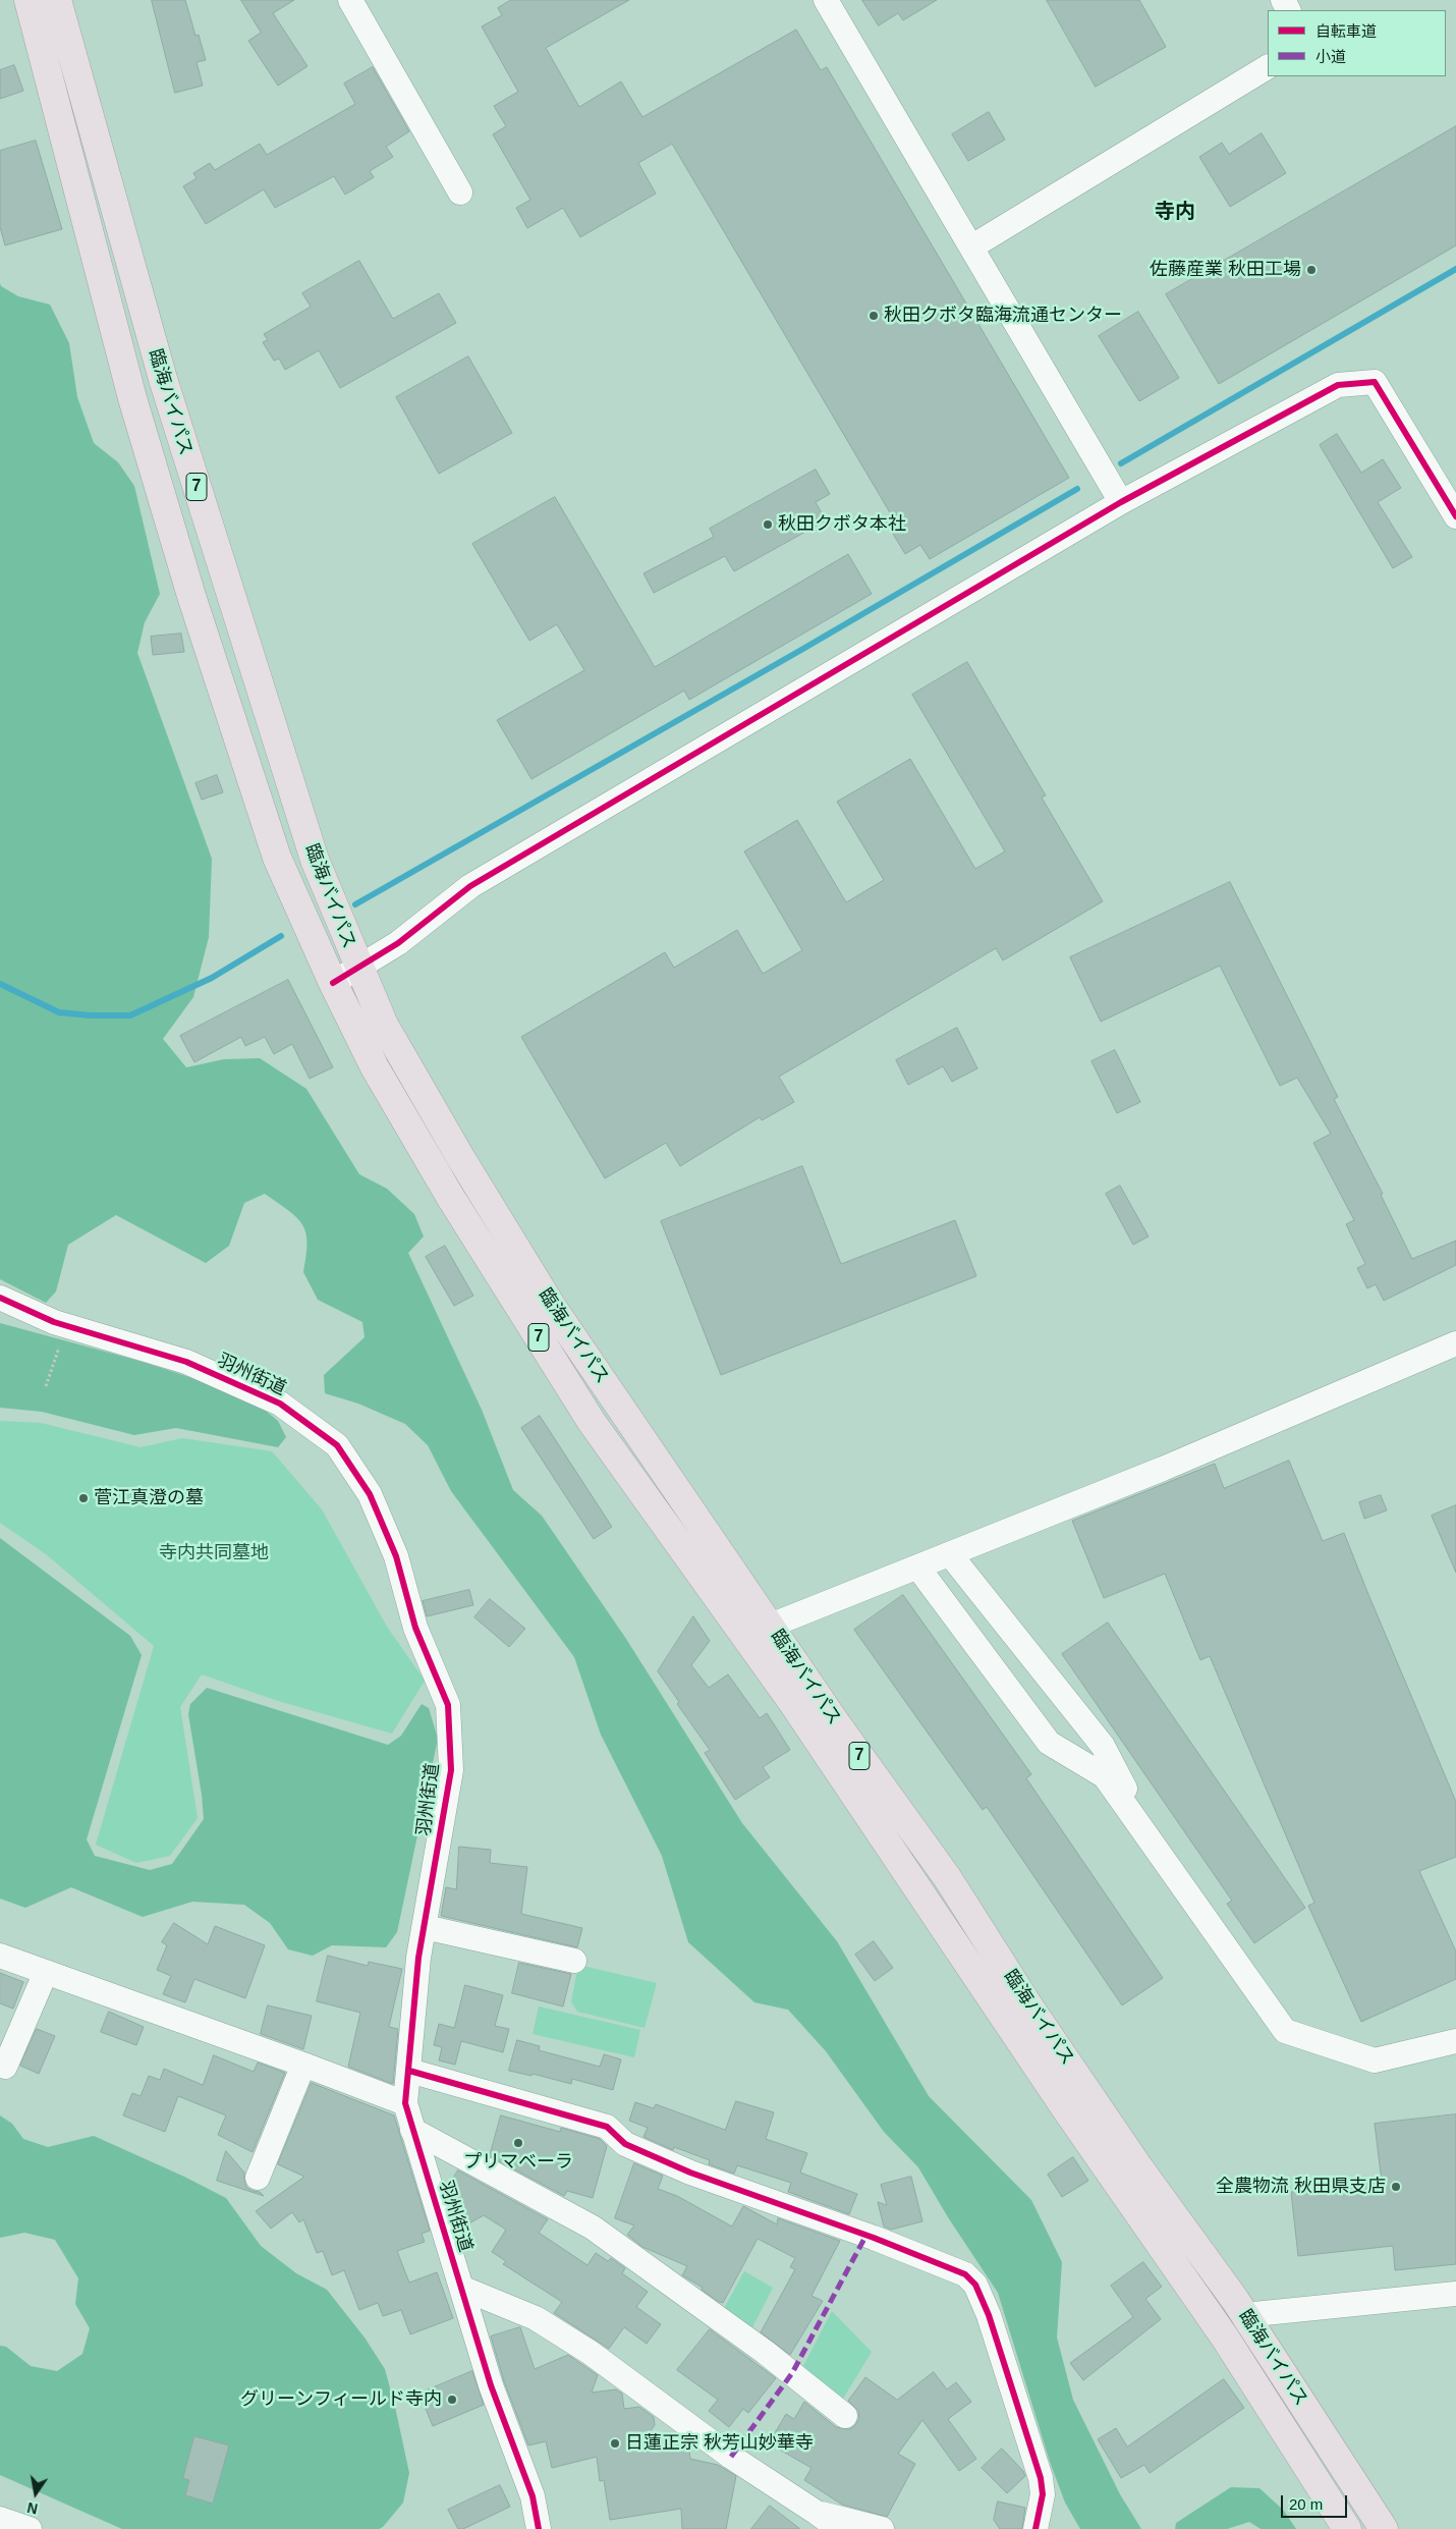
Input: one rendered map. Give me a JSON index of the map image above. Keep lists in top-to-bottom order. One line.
{"streets":{"highway":["臨海バイパス","7"],"street":["羽州街道"]},"districts":["寺内"],"parks":["寺内共同墓地"],"places":["佐藤産業 秋田工場","秋田クボタ臨海流通センター","秋田クボタ本社","菅江真澄の墓","プリマベーラ","全農物流 秋田県支店","グリーンフィールド寺内","日蓮正宗 秋芳山妙華寺"],"legend":["自転車道","小道"],"scale_bar":"20 m","north":"bottom"}
